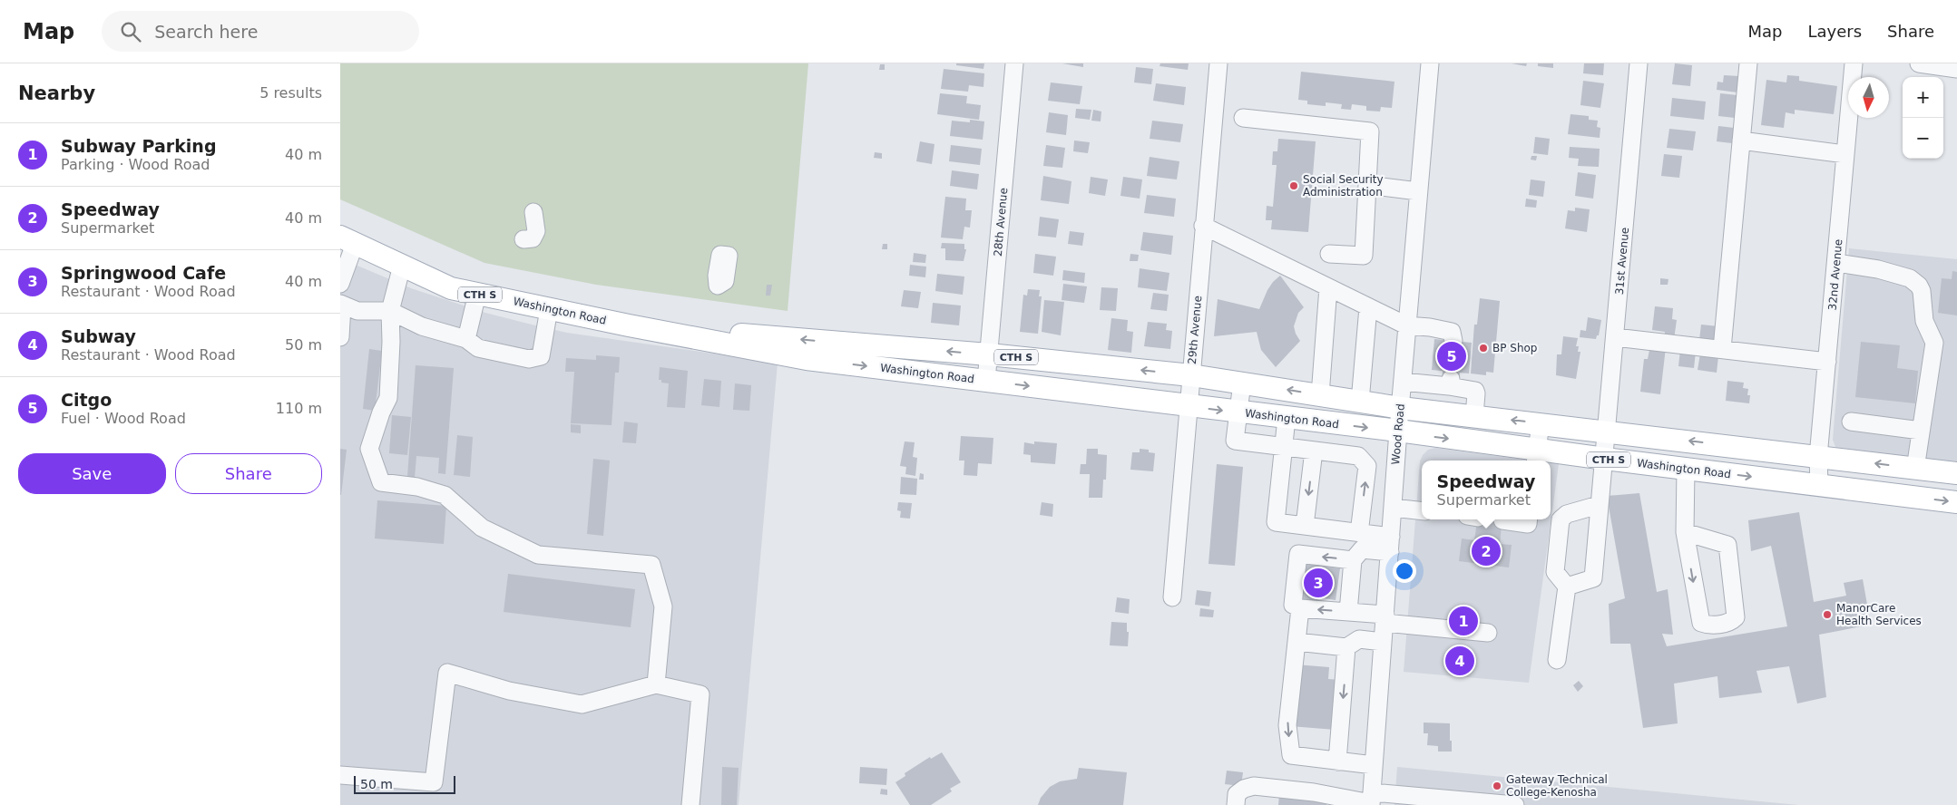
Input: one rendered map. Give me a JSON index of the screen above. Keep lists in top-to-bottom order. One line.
{"streets":{"main road":["CTH S","Washington Road"],"street":["28th Avenue","31st Avenue","32nd Avenue","29th Avenue","Wood Road"]},"crossings":[["28th Avenue","Washington Road"],["31st Avenue","Washington Road"],["32nd Avenue","Washington Road"],["Washington Road","29th Avenue"],["Washington Road","Wood Road"]],"places":["Social Security Administration","BP Shop","ManorCare Health Services","Gateway Technical College-Kenosha"],"scale_bar":"50 m","north":"bottom","page":{"header":"Map","search":"Search here","nav":["Map","Layers","Share"],"heading":["Nearby","5 results"],"map_buttons":["+","−"],"list":[{"mark":"1","name":"Subway Parking","note":"Parking · Wood Road","value":"40 m"},{"mark":"2","name":"Speedway","note":"Supermarket","value":"40 m"},{"mark":"3","name":"Springwood Cafe","note":"Restaurant · Wood Road","value":"40 m"},{"mark":"4","name":"Subway","note":"Restaurant · Wood Road","value":"50 m"},{"mark":"5","name":"Citgo","note":"Fuel · Wood Road","value":"110 m"}],"pins":["5","2","3","1","4"],"buttons":["Save","Share"],"popup":["Speedway","Supermarket"],"scale":"50 m"}}
